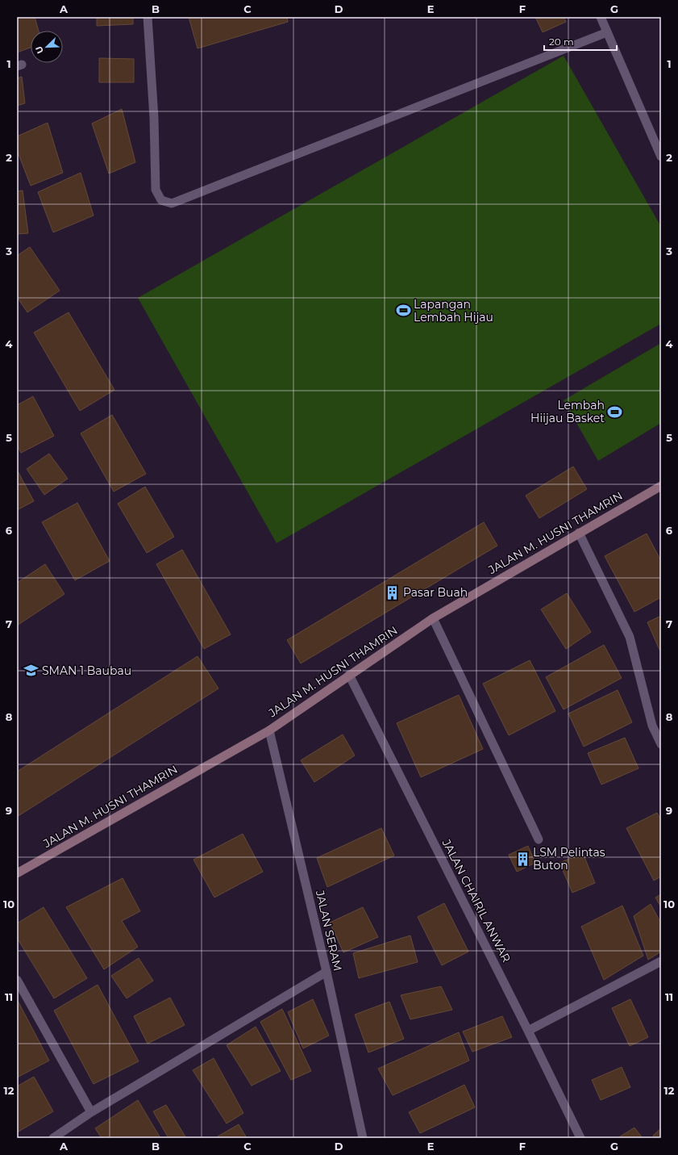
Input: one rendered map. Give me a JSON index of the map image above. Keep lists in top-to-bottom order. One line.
{"streets":{"main road":["JALAN M. HUSNI THAMRIN"],"street":["JALAN CHAIRIL ANWAR","JALAN SERAM"]},"crossings":[["JALAN M. HUSNI THAMRIN","JALAN CHAIRIL ANWAR"],["JALAN M. HUSNI THAMRIN","JALAN SERAM"]],"places":{"sports":["Lapangan Lembah Hijau","Lembah Hiijau Basket"],"building":["Pasar Buah","LSM Pelintas Buton"],"school or university":["SMAN 1 Baubau"]},"scale_bar":"20 m","north":"bottom left","grid":{"columns":["A","B","C","D","E","F","G"],"rows":["1","2","3","4","5","6","7","8","9","10","11","12"]}}
